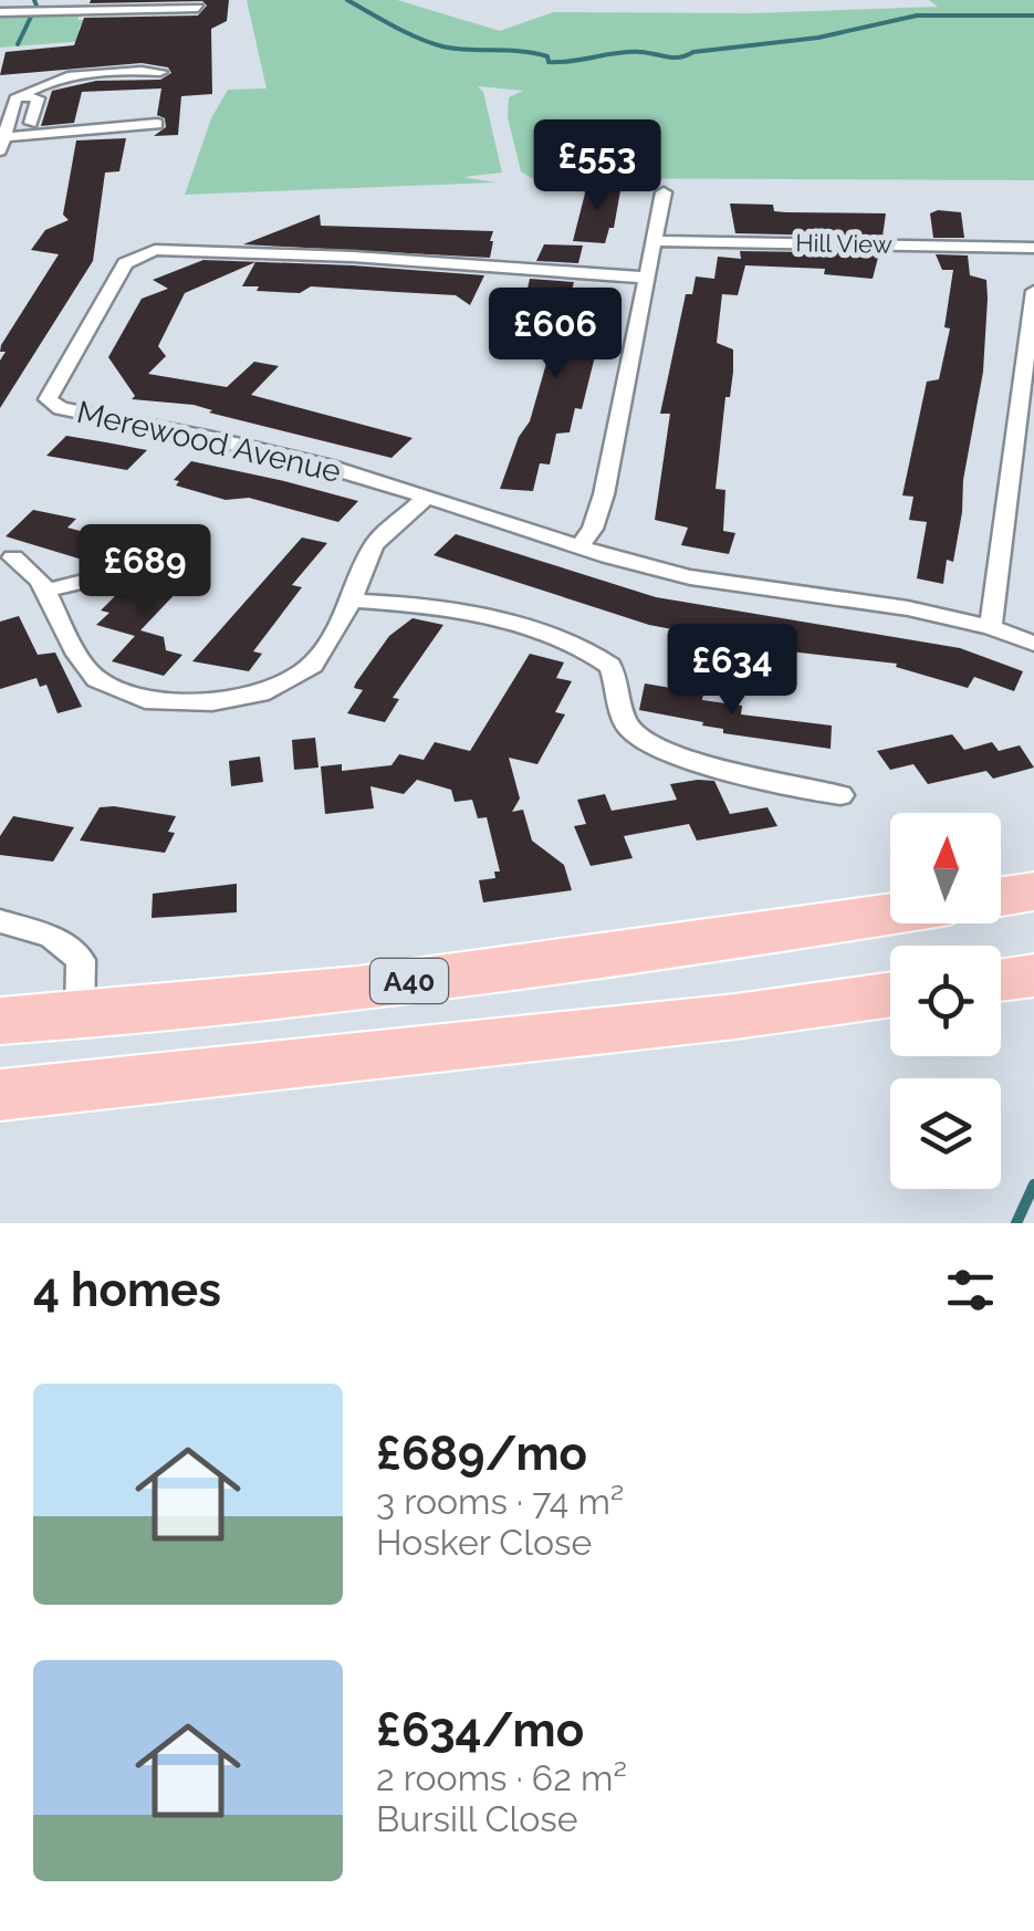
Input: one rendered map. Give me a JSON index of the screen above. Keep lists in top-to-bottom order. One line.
{"streets":{"highway":["A40"],"street":["Hill View","Merewood Avenue"]},"north":"top","page":{"price":["£553","£606","£689","£634"],"heading":"4 homes","list":[{"name":"£689/mo","note":"3 rooms · 74 m² · Hosker Close"},{"name":"£634/mo","note":"2 rooms · 62 m² · Bursill Close"}]}}
